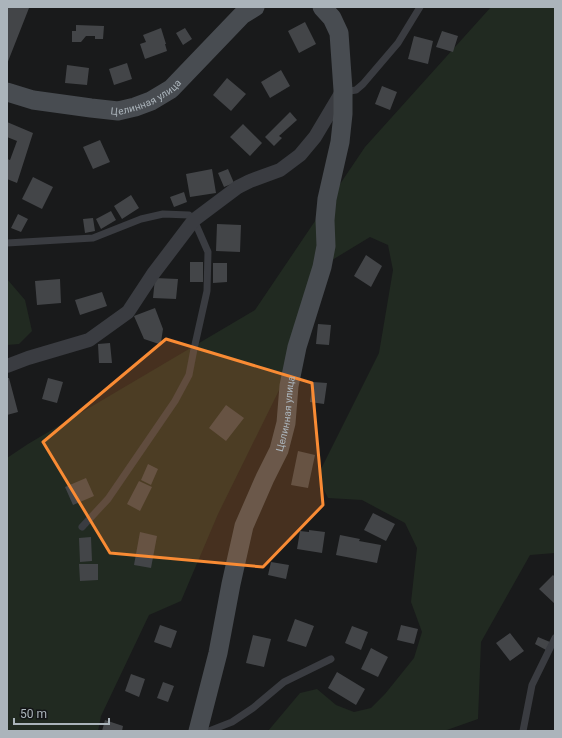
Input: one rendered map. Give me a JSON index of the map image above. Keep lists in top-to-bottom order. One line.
{"streets":{"street":["Целинная улица"]},"scale_bar":"50 m"}
